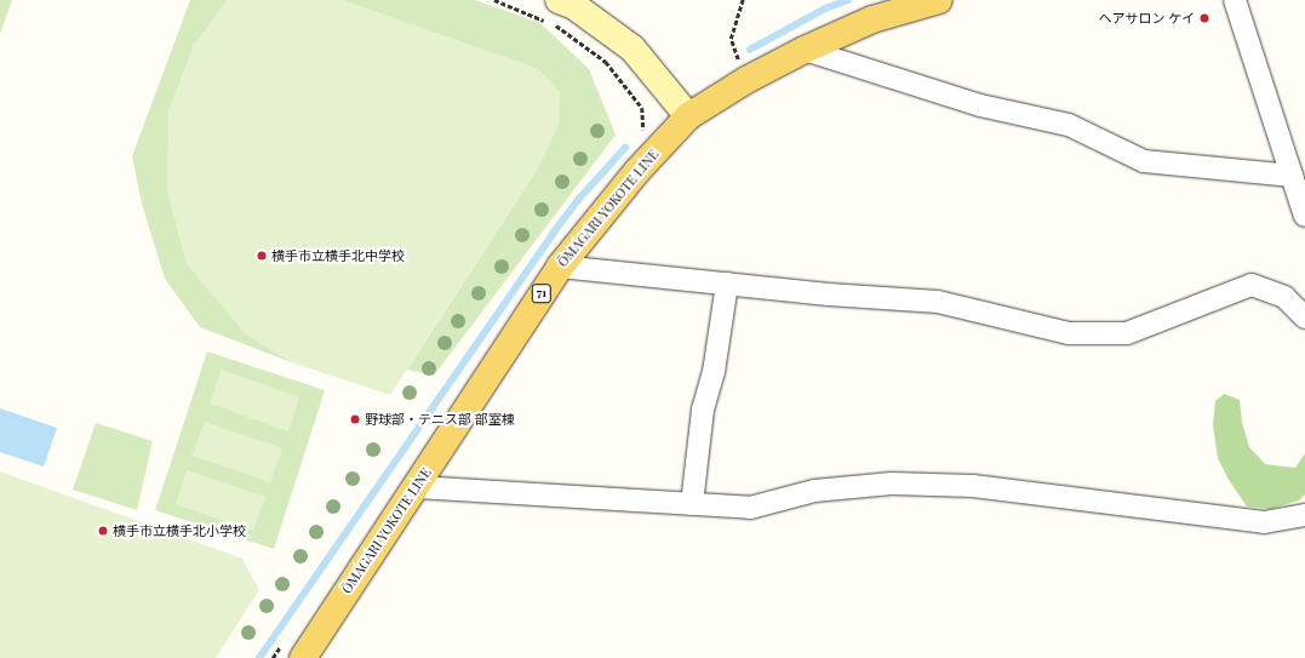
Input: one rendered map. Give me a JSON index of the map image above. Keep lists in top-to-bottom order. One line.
{"streets":{"main road":["ŌMAGARI YOKOTE LINE","71"]},"places":["ヘアサロン ケイ","横手市立横手北中学校","野球部・テニス部 部室棟","横手市立横手北小学校"]}
